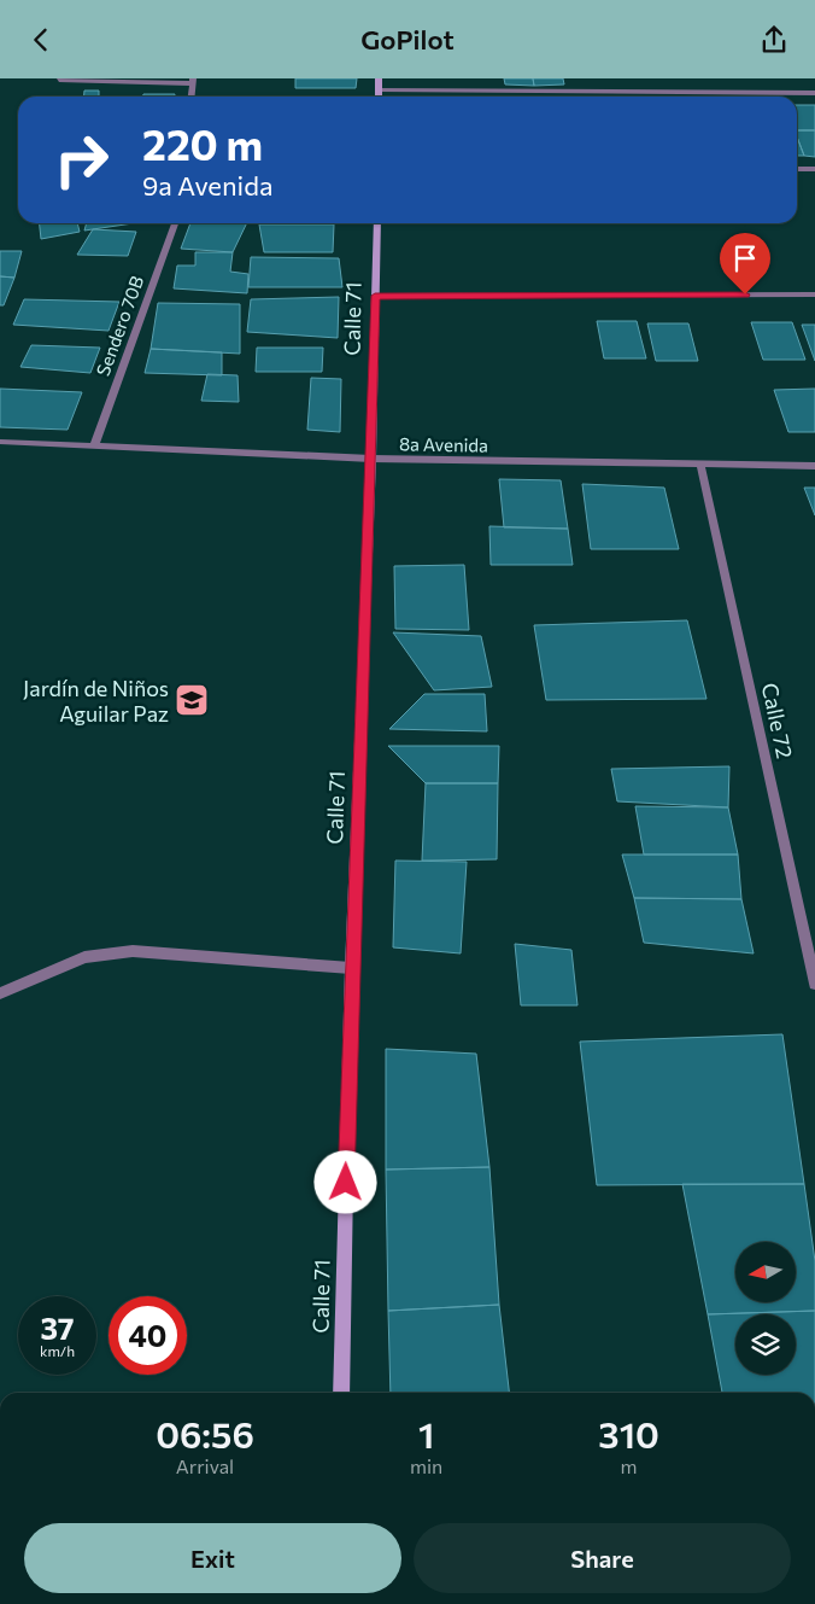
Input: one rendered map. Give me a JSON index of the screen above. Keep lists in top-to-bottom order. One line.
{"streets":{"street":["Calle 71","Sendero 70B","8a Avenida","Calle 72"]},"crossings":[["Calle 71","8a Avenida"],["Sendero 70B","8a Avenida"],["8a Avenida","Calle 72"]],"places":{"school or university":["Jardín de Niños Aguilar Paz"]},"north":"left","page":{"header":"GoPilot","turn":["220 m","9a Avenida"],"speed":"37 km/h","limit":"40","eta":["06:56","Arrival","1","min","310","m"],"buttons":["Exit","Share"]}}
